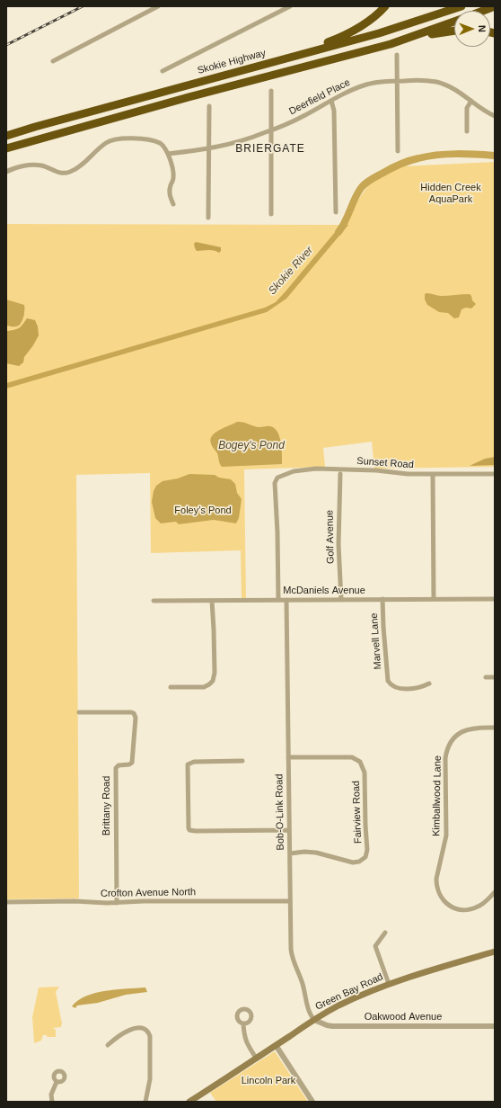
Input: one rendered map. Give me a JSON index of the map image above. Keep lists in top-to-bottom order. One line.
{"streets":{"highway":["Skokie Highway"],"main road":["Green Bay Road"],"street":["Deerfield Place","Sunset Road","Golf Avenue","McDaniels Avenue","Marvell Lane","Kimballwood Lane","Brittany Road","Bob-O-Link Road","Fairview Road","Crofton Avenue North","Oakwood Avenue"]},"crossings":[["Sunset Road","McDaniels Avenue"],["Golf Avenue","McDaniels Avenue"],["McDaniels Avenue","Marvell Lane"],["McDaniels Avenue","Bob-O-Link Road"],["Brittany Road","Crofton Avenue North"],["Bob-O-Link Road","Fairview Road"],["Bob-O-Link Road","Crofton Avenue North"],["Bob-O-Link Road","Green Bay Road"],["Bob-O-Link Road","Oakwood Avenue"],["Green Bay Road","Oakwood Avenue"]],"districts":["BRIERGATE"],"water":["Skokie River","Bogey's Pond"],"parks":["Hidden Creek AquaPark","Foley’s Pond","Lincoln Park"],"north":"right"}
